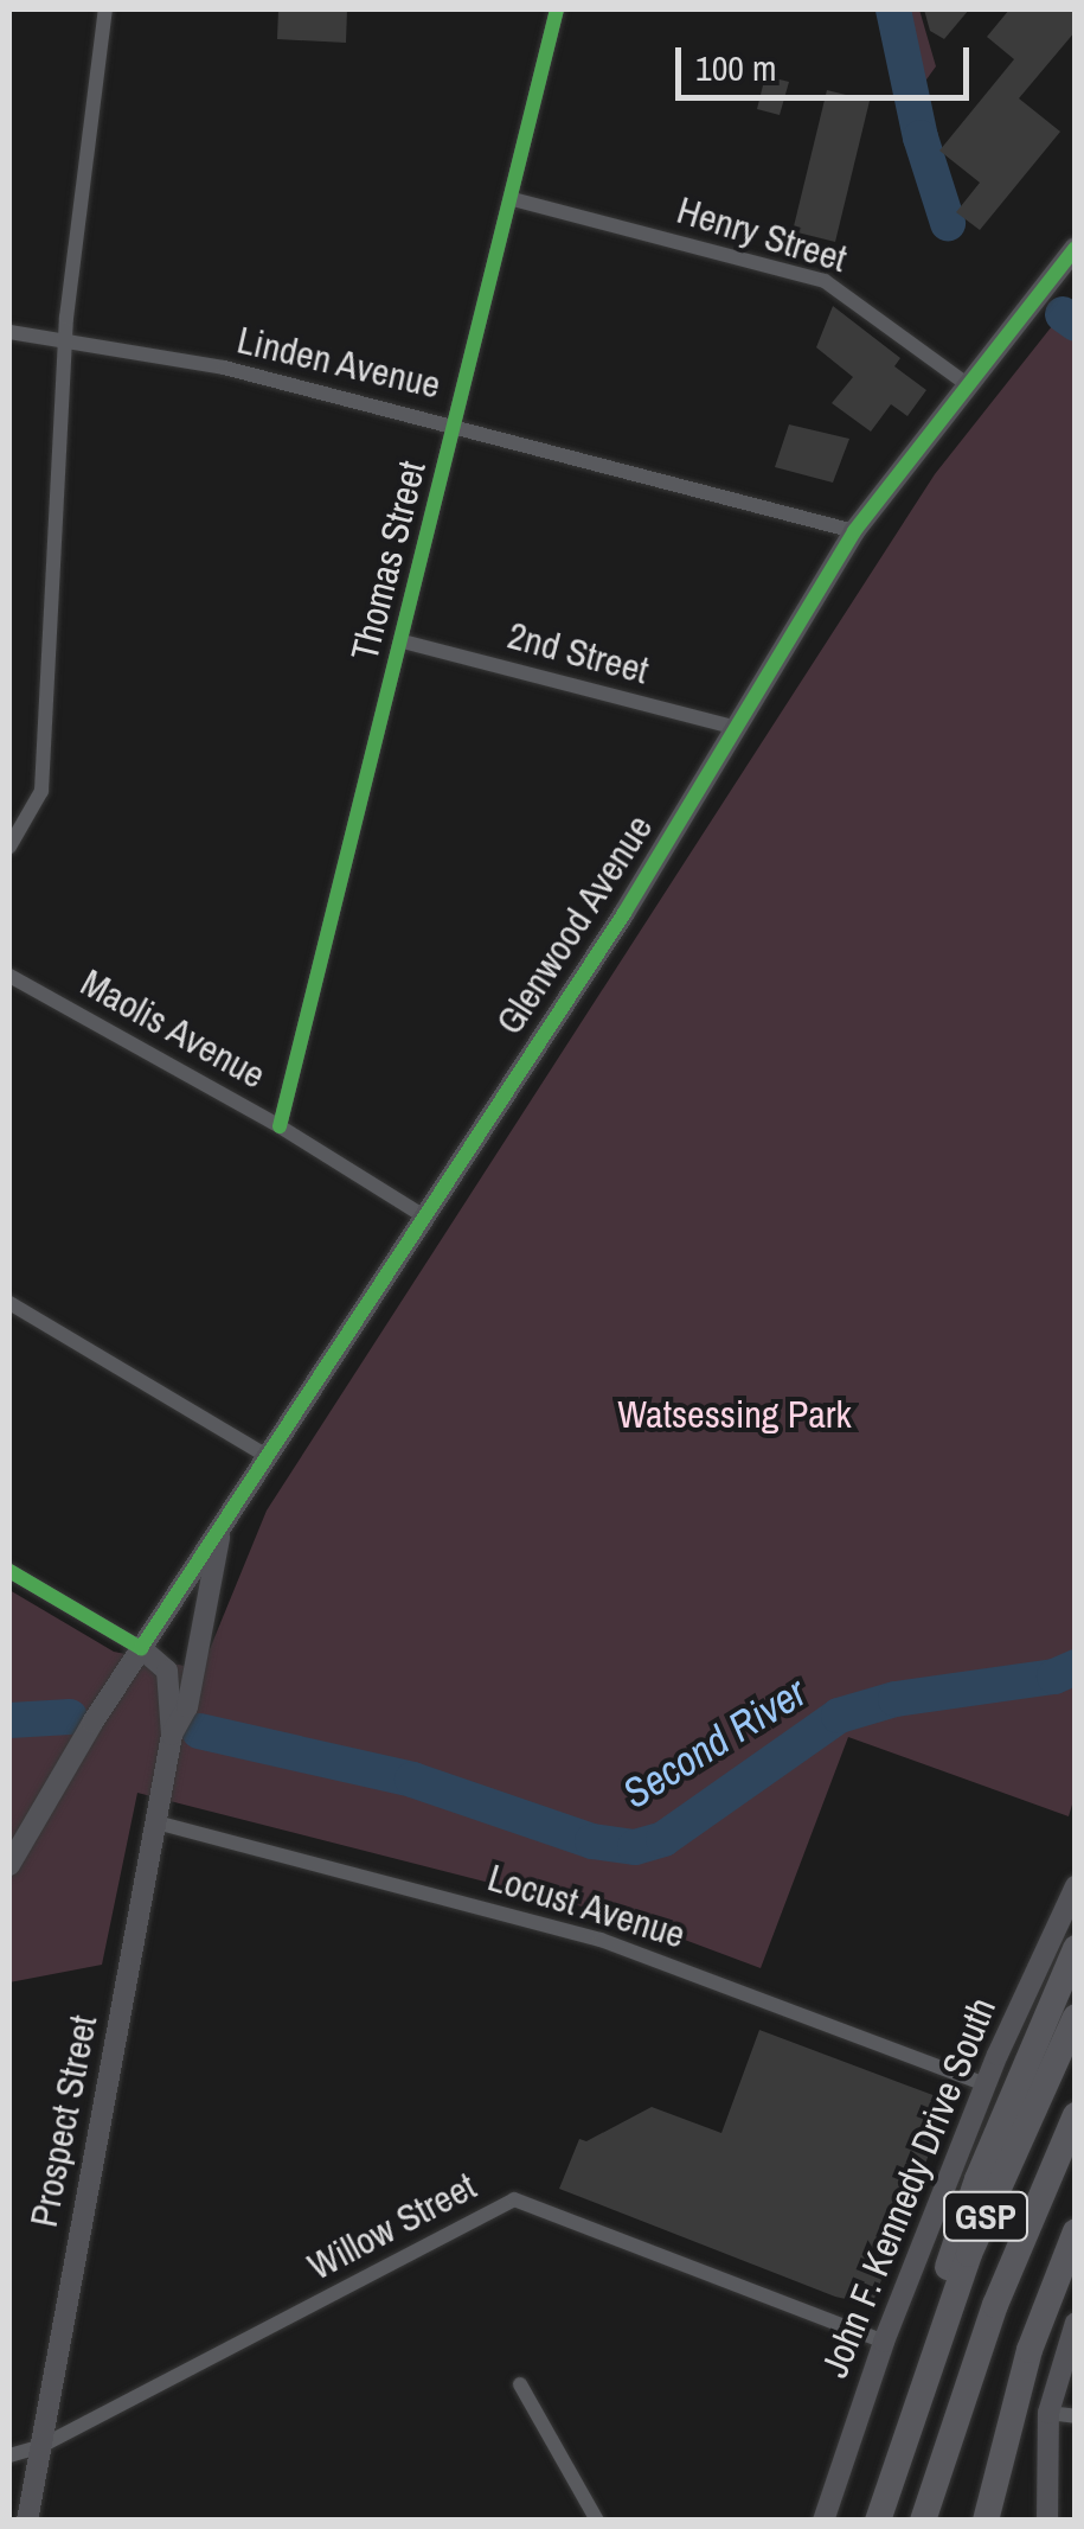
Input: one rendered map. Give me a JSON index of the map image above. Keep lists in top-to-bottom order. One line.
{"streets":{"highway":["GSP"],"street":["Henry Street","Linden Avenue","Thomas Street","2nd Street","Glenwood Avenue","Maolis Avenue","Locust Avenue","Prospect Street","John F. Kennedy Drive South","Willow Street"]},"crossings":[["Henry Street","Thomas Street"],["Henry Street","Glenwood Avenue"],["Linden Avenue","Thomas Street"],["Linden Avenue","Glenwood Avenue"],["Thomas Street","2nd Street"],["Thomas Street","Maolis Avenue"],["2nd Street","Glenwood Avenue"],["Glenwood Avenue","Maolis Avenue"],["Glenwood Avenue","Prospect Street"],["Locust Avenue","Prospect Street"],["Locust Avenue","John F. Kennedy Drive South"],["Prospect Street","Willow Street"],["John F. Kennedy Drive South","Willow Street"]],"water":["Second River"],"parks":["Watsessing Park"],"scale_bar":"100 m"}
